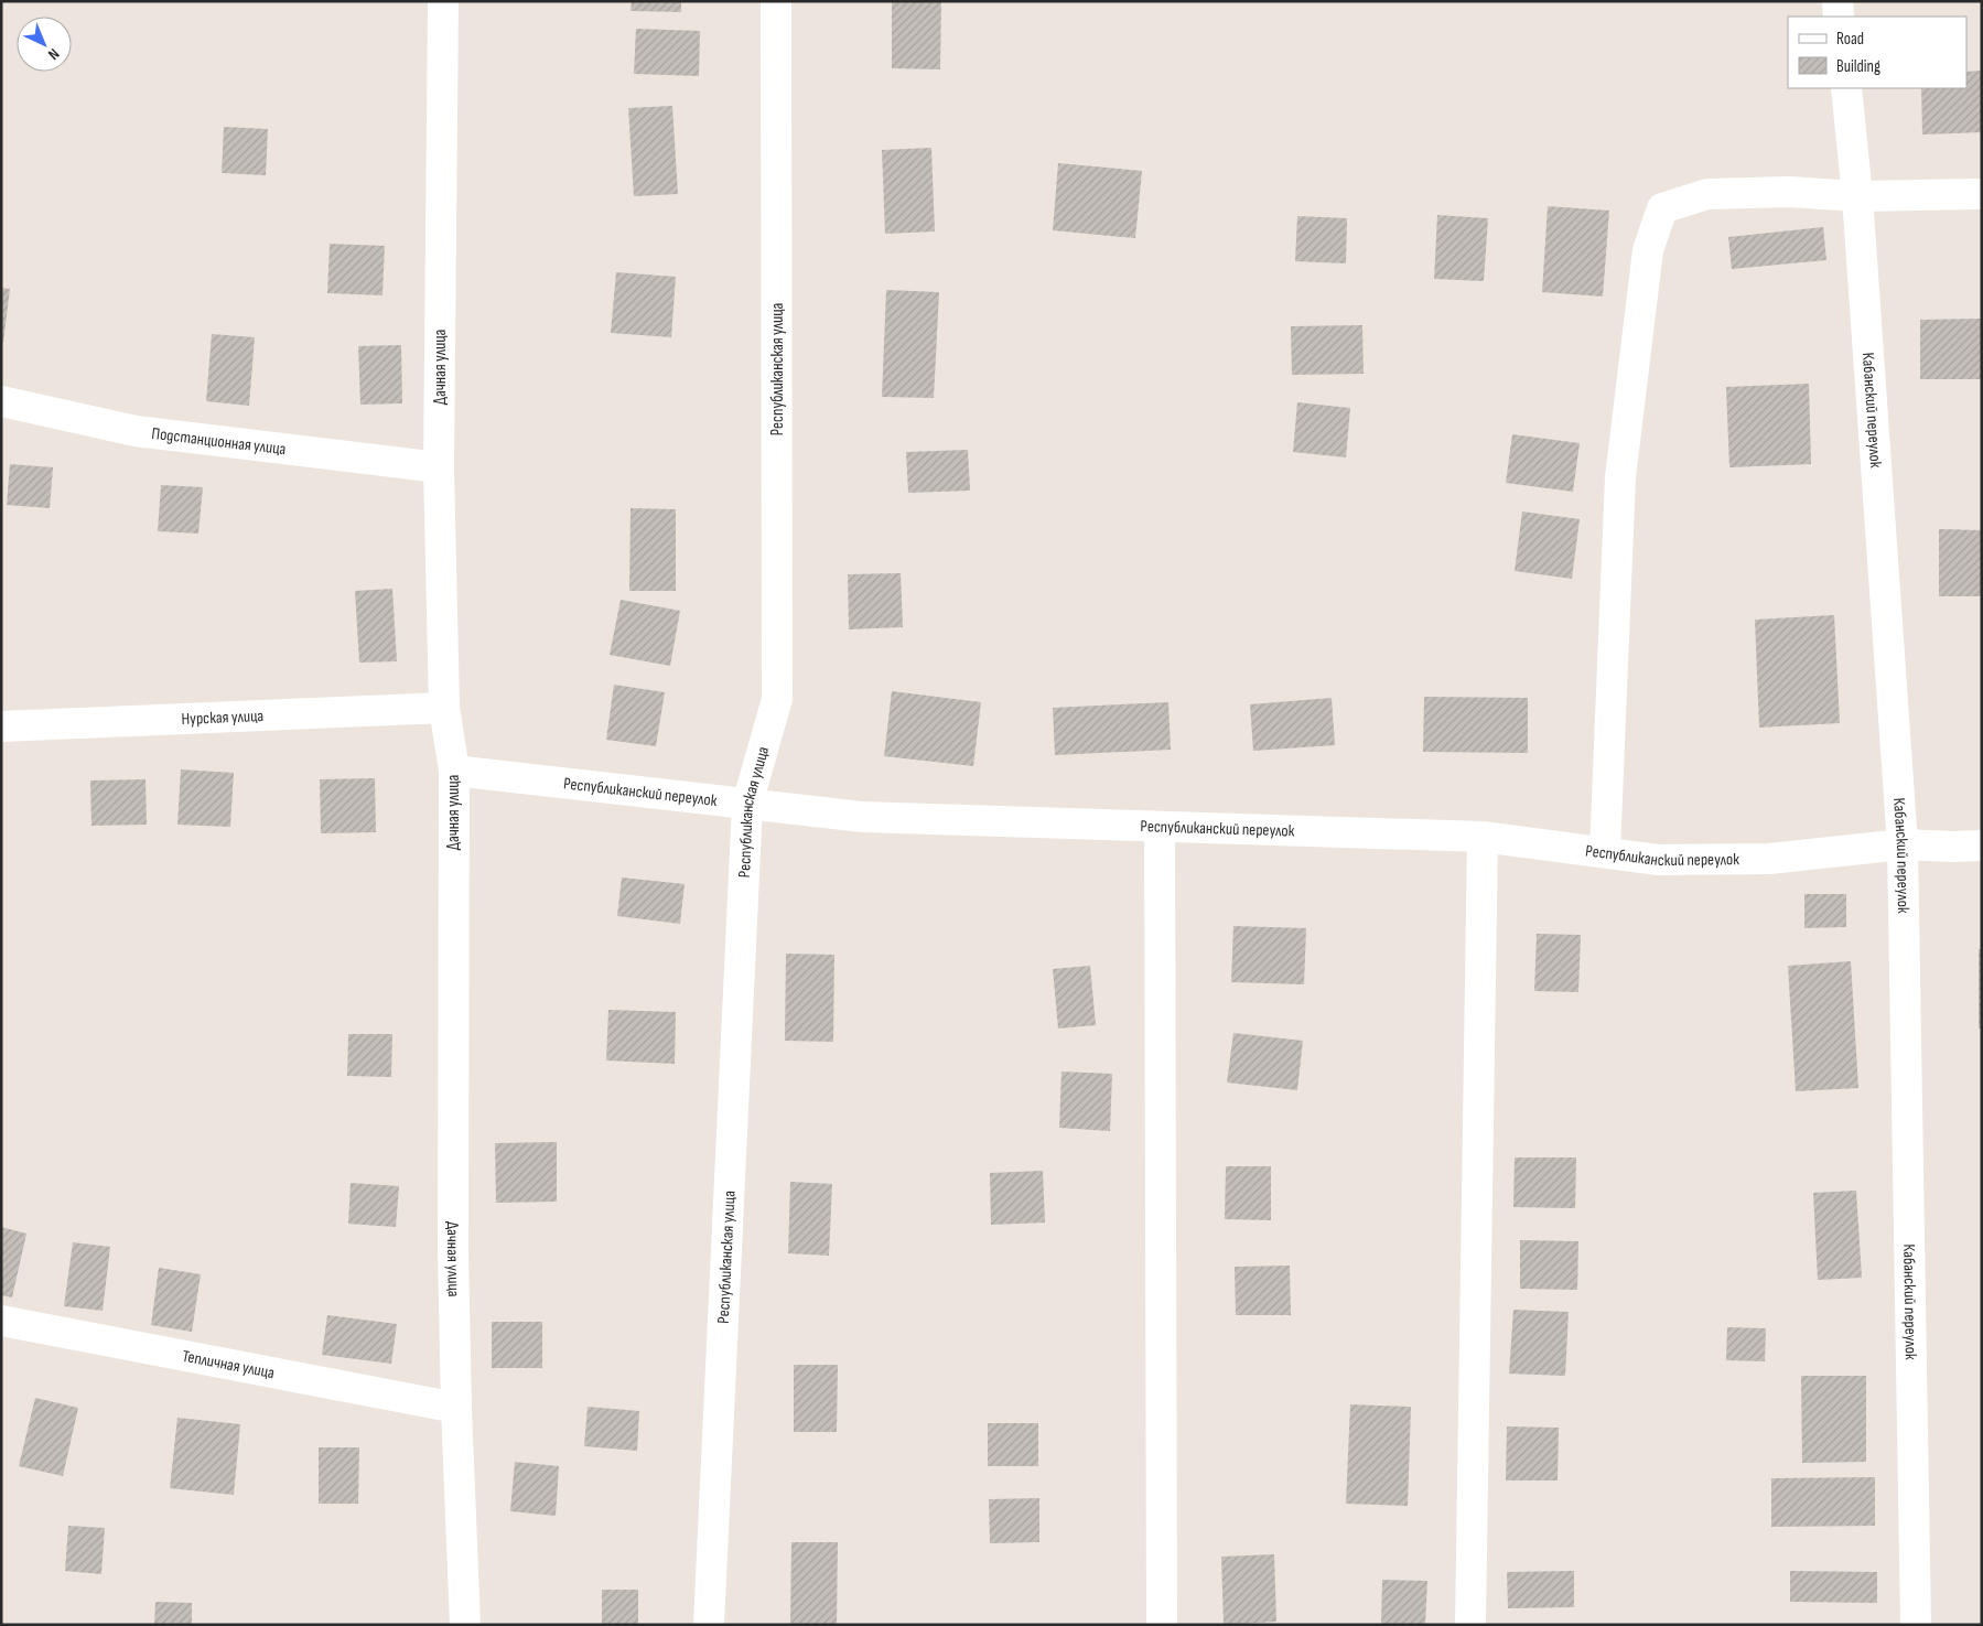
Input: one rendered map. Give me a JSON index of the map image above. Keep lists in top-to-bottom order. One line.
{"streets":{"street":["Дачная улица","Республиканская улица","Кабанский переулок","Подстанционная улица","Нурская улица","Республиканский переулок","Тепличная улица"]},"crossings":[["Дачная улица","Подстанционная улица"],["Дачная улица","Нурская улица"],["Дачная улица","Республиканский переулок"],["Дачная улица","Тепличная улица"],["Республиканская улица","Республиканский переулок"],["Кабанский переулок","Республиканский переулок"]],"legend":["Road","Building"],"north":"bottom right"}
